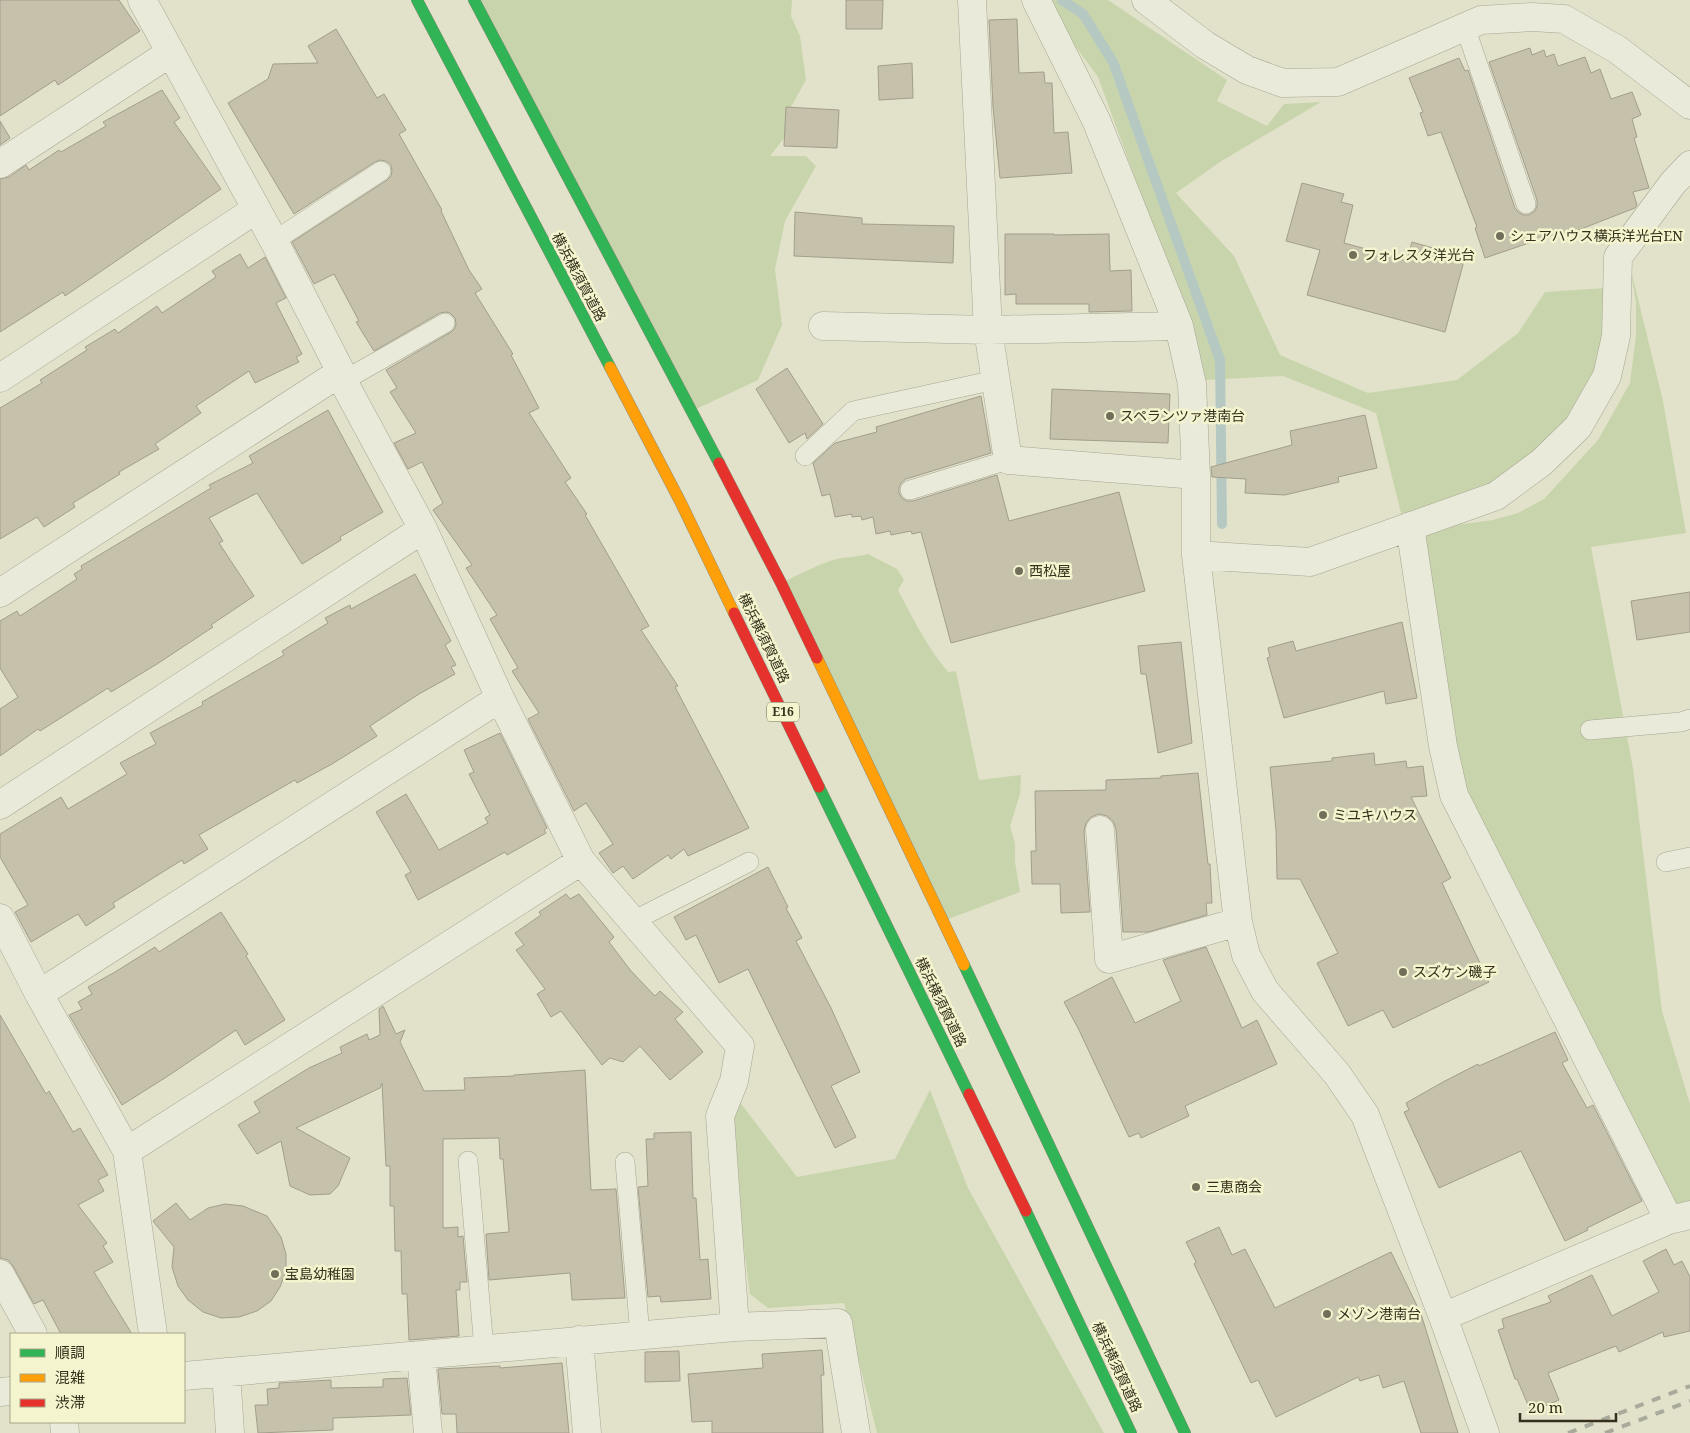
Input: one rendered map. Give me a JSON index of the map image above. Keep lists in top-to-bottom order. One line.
{"streets":{"highway":["横浜横須賀道路","E16"]},"places":["シェアハウス横浜洋光台EN","フォレスタ洋光台","スペランツァ港南台","西松屋","ミユキハウス","スズケン磯子","三恵商会","宝島幼稚園","メゾン港南台"],"legend":["順調","混雑","渋滞"],"scale_bar":"20 m"}
